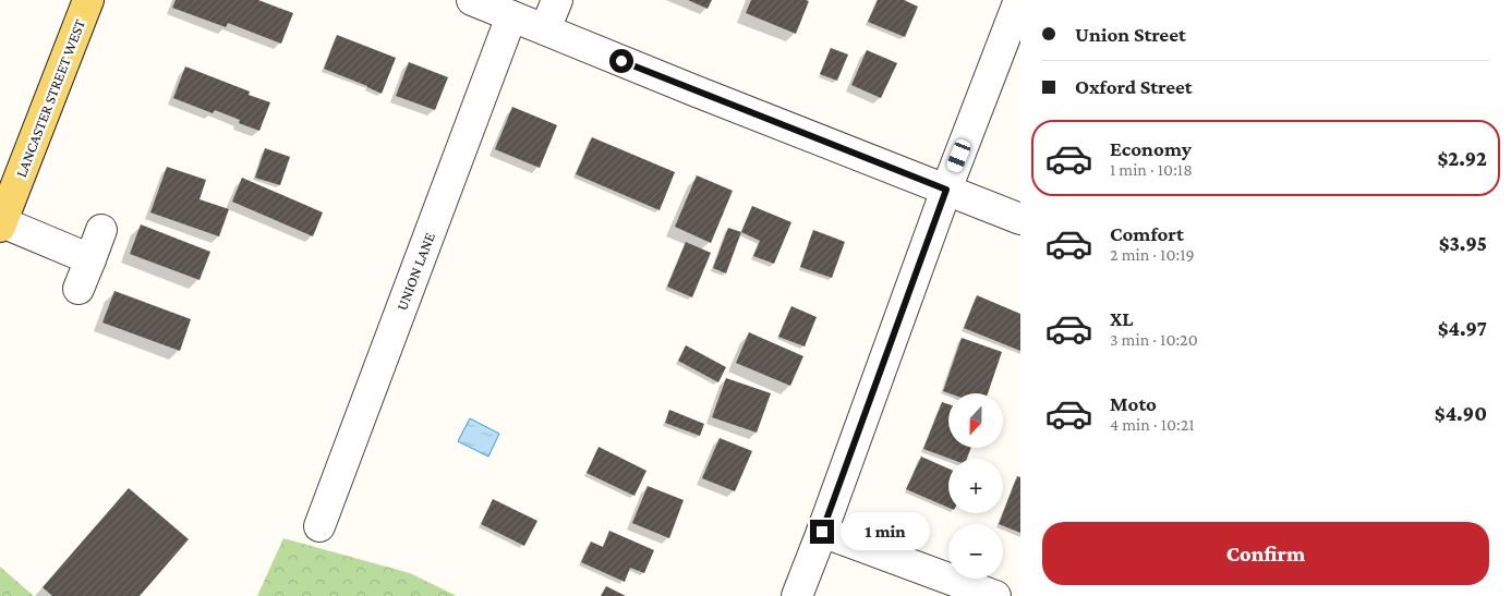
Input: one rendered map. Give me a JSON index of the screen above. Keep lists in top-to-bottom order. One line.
{"streets":{"main road":["LANCASTER STREET WEST"],"street":["UNION LANE"]},"north":"bottom","page":{"banner":["Union Street","Oxford Street"],"list":[{"name":"Economy","note":"1 min · 10:18","value":"$2.92"},{"name":"Comfort","note":"2 min · 10:19","value":"$3.95"},{"name":"XL","note":"3 min · 10:20","value":"$4.97"},{"name":"Moto","note":"4 min · 10:21","value":"$4.90"}],"map_buttons":["+","−"],"buttons":"Confirm","bubble":"1 min"}}
